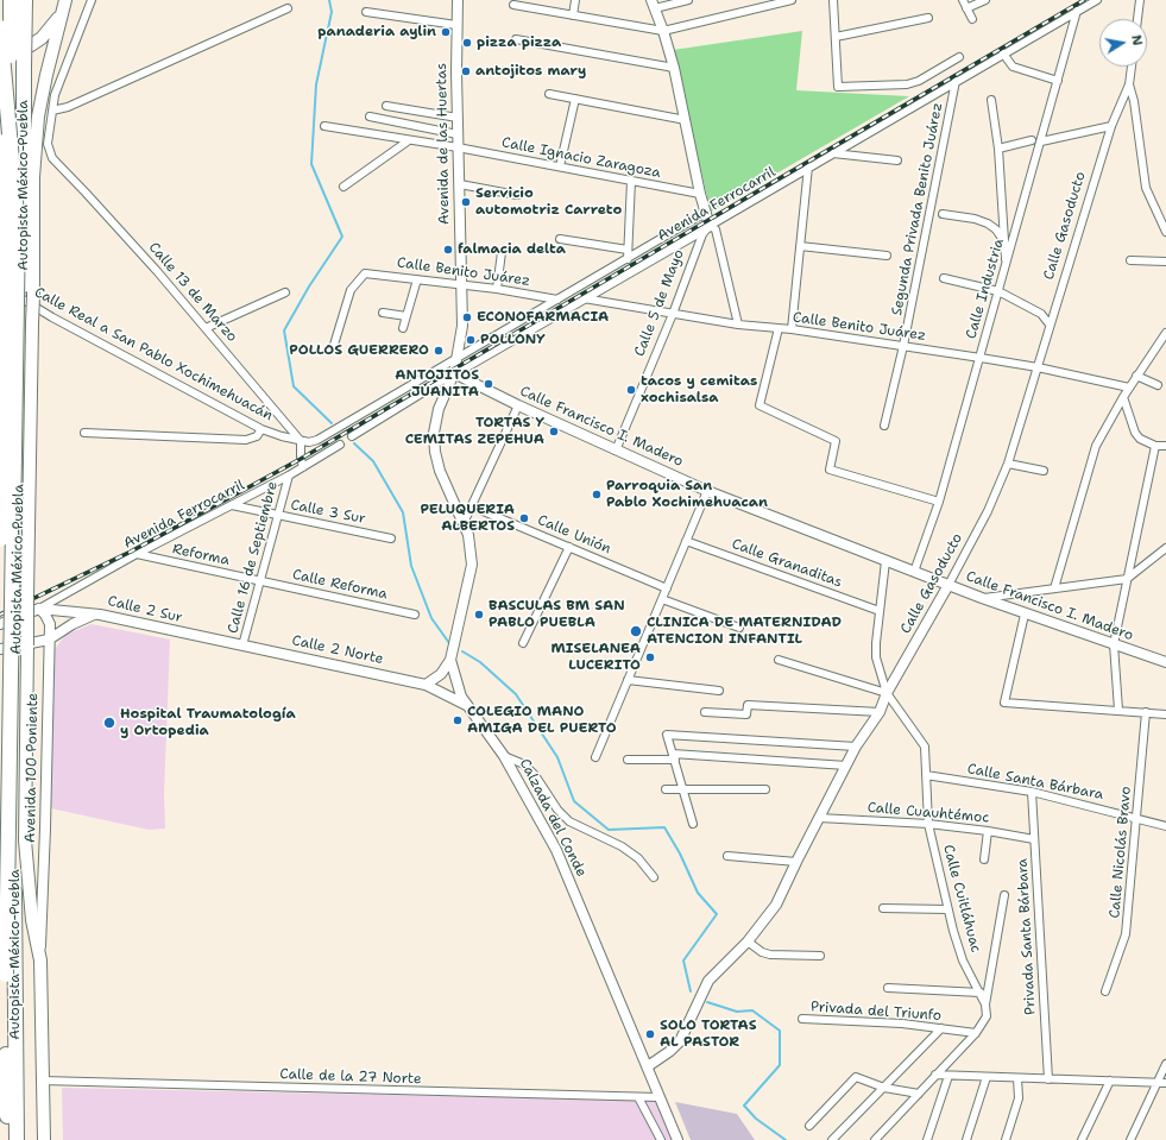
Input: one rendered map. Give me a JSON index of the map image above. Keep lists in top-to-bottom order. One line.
{"streets":{"highway":["Autopista México-Puebla"],"street":["Avenida de las Huertas","Calle Ignacio Zaragoza","Avenida Ferrocarril","Segunda Privada Benito Juárez","Calle Gasoducto","Calle Benito Juárez","Calle Industria","Calle 13 de Marzo","Calle 5 de Mayo","Calle Real a San Pablo Xochimehuacán","Calle Francisco I. Madero","Calle 3 Sur","Calle Unión","Reforma","Calle 16 de Septiembre","Calle Granaditas","Calle Reforma","Calle 2 Sur","Calle 2 Norte","Avenida 100 Poniente","Calle Santa Bárbara","Calle Cuauhtémoc","Calzada del Conde","Calle Nicolás Bravo","Calle Cuitláhuac","Privada Santa Bárbara","Privada del Triunfo","Calle de la 27 Norte"]},"crossings":[["Avenida de las Huertas","Calle Ignacio Zaragoza"],["Avenida de las Huertas","Avenida Ferrocarril"],["Avenida de las Huertas","Calle Benito Juárez"],["Avenida de las Huertas","Calle Real a San Pablo Xochimehuacán"],["Avenida de las Huertas","Calle Francisco I. Madero"],["Avenida de las Huertas","Calzada del Conde"],["Autopista México-Puebla","Calle Real a San Pablo Xochimehuacán"],["Avenida Ferrocarril","Segunda Privada Benito Juárez"],["Avenida Ferrocarril","Calle Benito Juárez"],["Avenida Ferrocarril","Calle Industria"],["Avenida Ferrocarril","Calle 5 de Mayo"],["Avenida Ferrocarril","Calle Francisco I. Madero"],["Avenida Ferrocarril","Calle 3 Sur"],["Avenida Ferrocarril","Reforma"],["Avenida Ferrocarril","Calle 16 de Septiembre"],["Avenida Ferrocarril","Calle 2 Sur"],["Avenida Ferrocarril","Avenida 100 Poniente"],["Avenida Ferrocarril","Calzada del Conde"],["Segunda Privada Benito Juárez","Calle Benito Juárez"],["Calle Gasoducto","Calle Benito Juárez"],["Calle Gasoducto","Calle Francisco I. Madero"],["Calle Gasoducto","Calle Cuauhtémoc"],["Calle Gasoducto","Calzada del Conde"],["Calle Gasoducto","Calle Cuitláhuac"],["Calle Benito Juárez","Calle Industria"],["Calle Benito Juárez","Calle 5 de Mayo"],["Calle Benito Juárez","Calle Real a San Pablo Xochimehuacán"],["Calle Industria","Calle Francisco I. Madero"],["Calle 13 de Marzo","Calle Real a San Pablo Xochimehuacán"],["Calle 5 de Mayo","Calle Francisco I. Madero"],["Calle Francisco I. Madero","Calzada del Conde"],["Calle 3 Sur","Calle 16 de Septiembre"],["Reforma","Calle 16 de Septiembre"],["Reforma","Calle Reforma"],["Calle 16 de Septiembre","Calle Reforma"],["Calle 16 de Septiembre","Calle 2 Sur"],["Calle 16 de Septiembre","Calle 2 Norte"],["Calle 2 Sur","Calle 2 Norte"],["Calle 2 Sur","Avenida 100 Poniente"],["Calle 2 Norte","Calzada del Conde"],["Calle Santa Bárbara","Calle Nicolás Bravo"],["Calle Santa Bárbara","Calle Cuitláhuac"],["Calle Santa Bárbara","Privada Santa Bárbara"],["Calle Cuauhtémoc","Calle Cuitláhuac"],["Calle Cuauhtémoc","Privada Santa Bárbara"],["Calzada del Conde","Calle de la 27 Norte"],["Calle Cuitláhuac","Privada Santa Bárbara"]],"places":["panaderia aylin","pizza pizza","antojitos mary","Servicio automotriz Carreto","falmacia delta","ECONOFARMACIA","POLLONY","POLLOS GUERRERO","ANTOJITOS JUANITA","tacos y cemitas xochisalsa","TORTAS Y CEMITAS ZEPEHUA","Parroquia San Pablo Xochimehuacan","PELUQUERIA ALBERTOS","BASCULAS BM SAN PABLO PUEBLA","CLINICA DE MATERNIDAD ATENCION INFANTIL","MISELANEA LUCERITO","COLEGIO MANO AMIGA DEL PUERTO","Hospital Traumatología y Ortopedia","SOLO TORTAS AL PASTOR"],"north":"right"}
